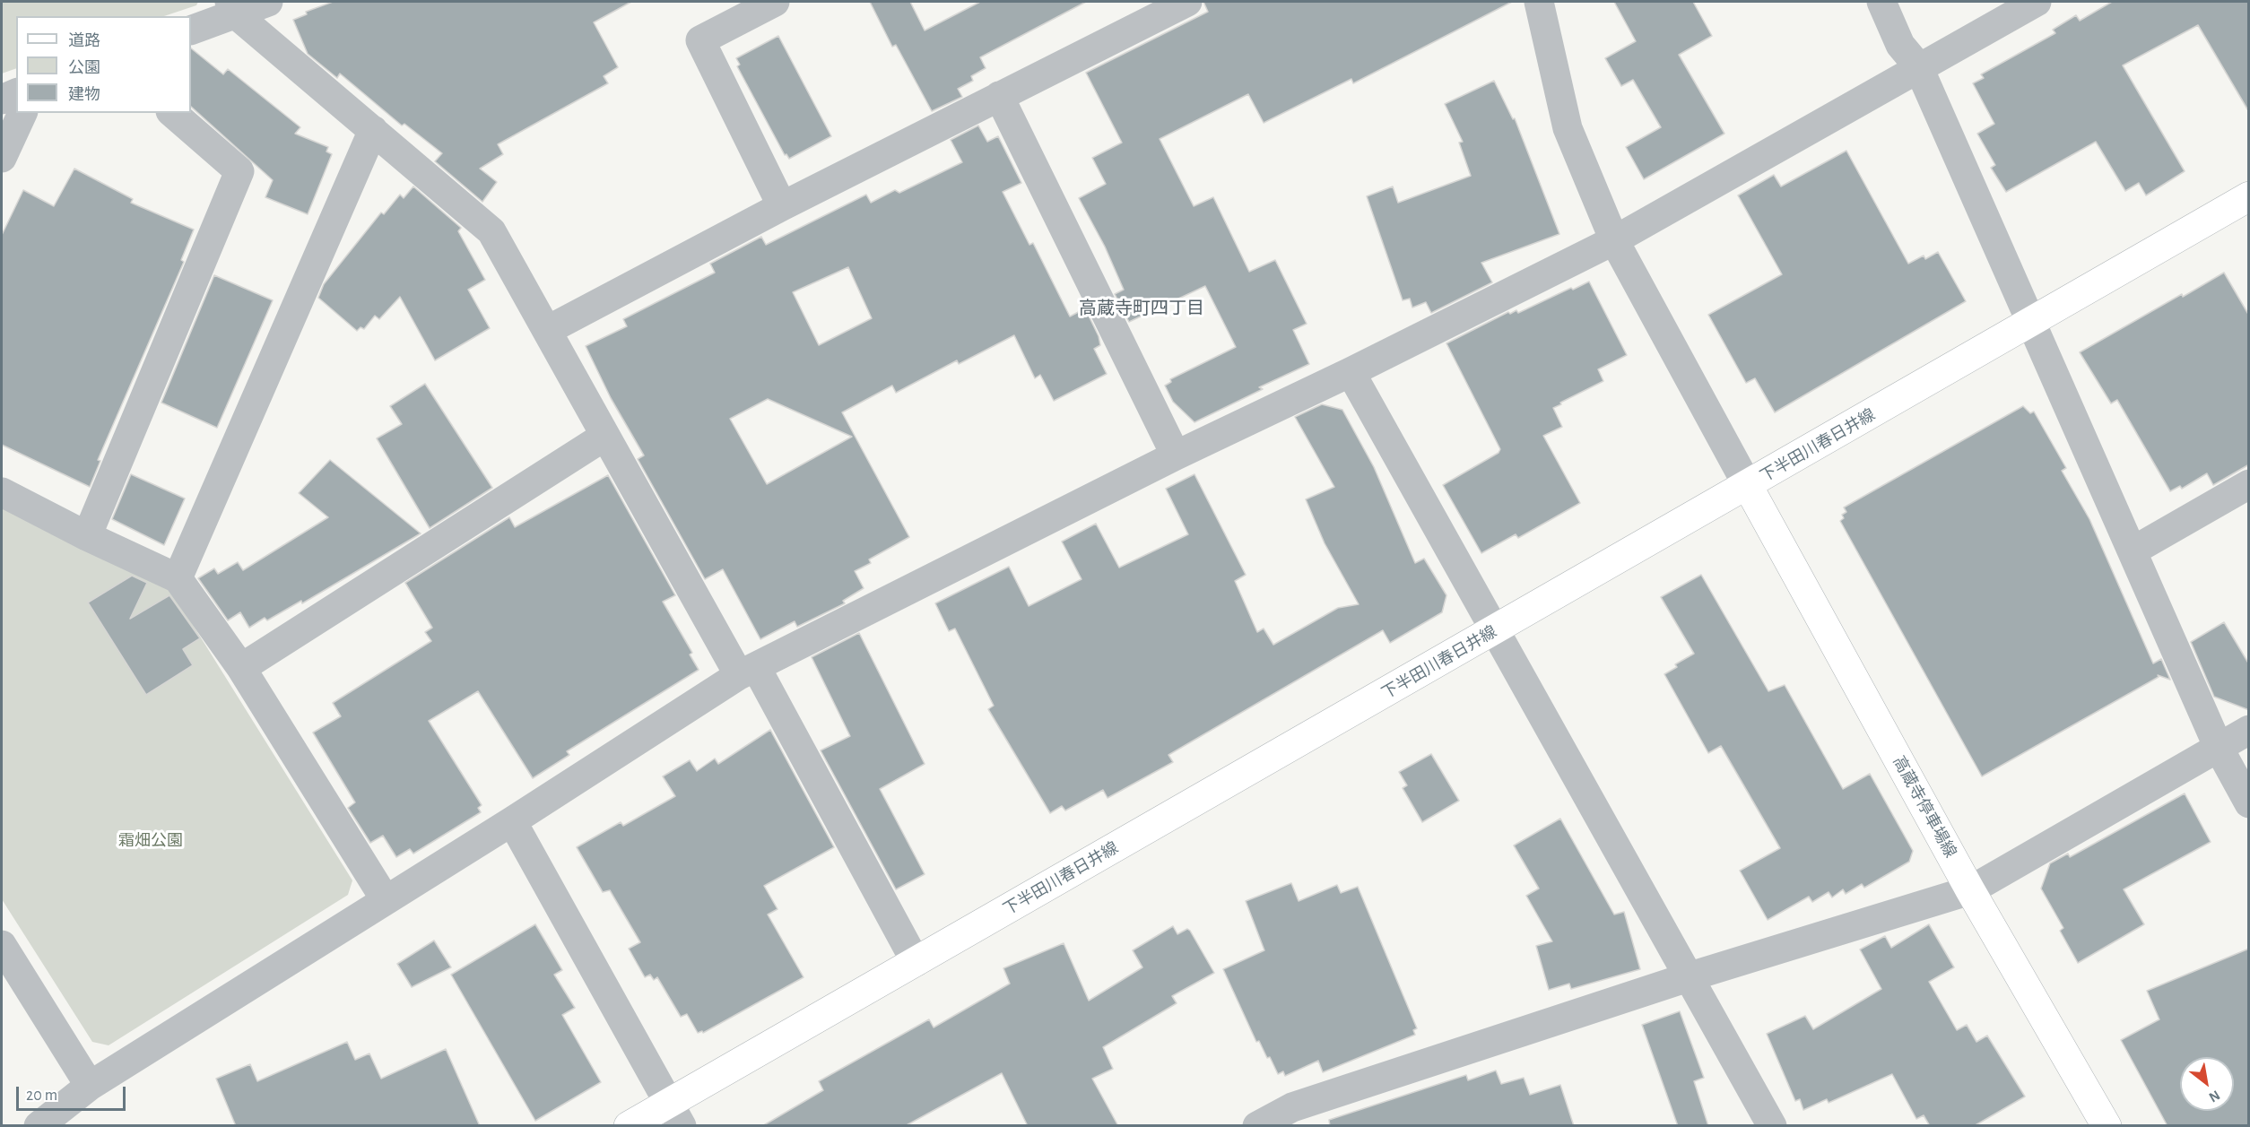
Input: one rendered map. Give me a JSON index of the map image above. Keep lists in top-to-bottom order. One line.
{"streets":{"main road":["下半田川春日井線","高蔵寺停車場線"]},"crossings":[["下半田川春日井線","高蔵寺停車場線"]],"districts":["高蔵寺町四丁目"],"parks":["霜畑公園"],"legend":["道路","公園","建物"],"scale_bar":"20 m","north":"bottom right"}
